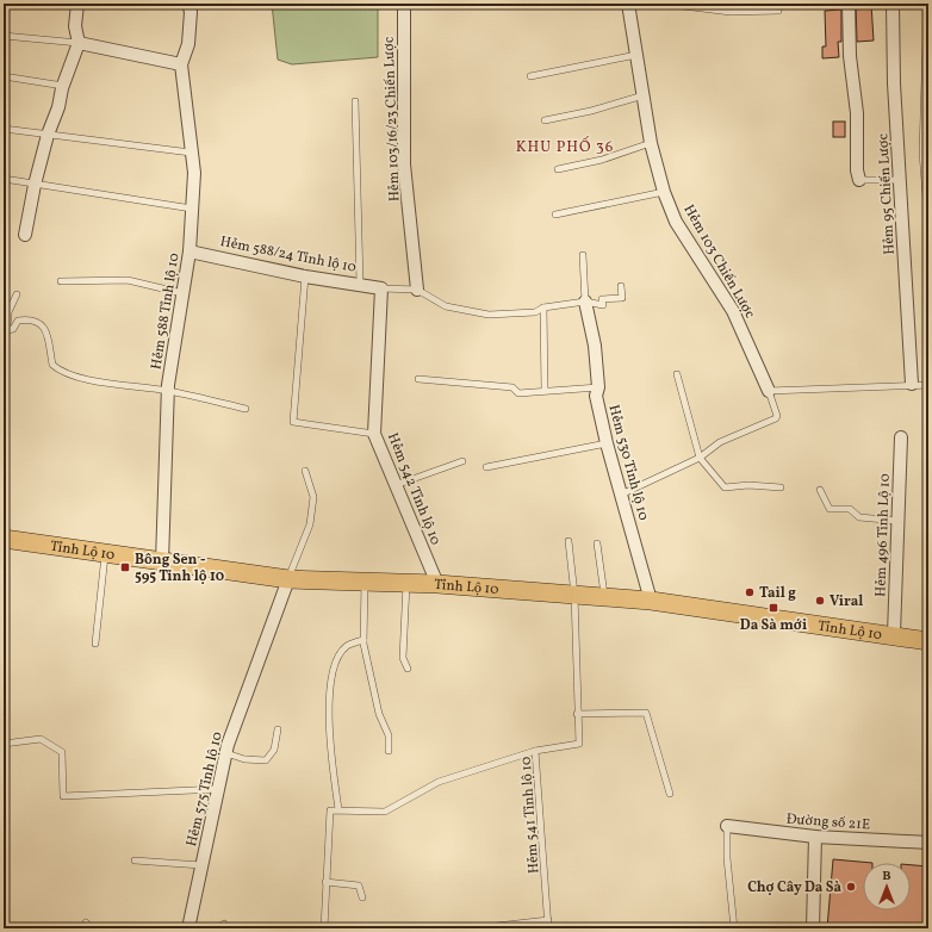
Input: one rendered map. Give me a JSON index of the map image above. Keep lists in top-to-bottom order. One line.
{"streets":{"main road":["Tỉnh Lộ 10"],"street":["Hẻm 103/16/23 Chiến Lược","Hẻm 95 Chiến Lược","Hẻm 588/24 Tỉnh lộ 10","Hẻm 103 Chiến Lược","Hẻm 588 Tỉnh lộ 10","Hẻm 530 Tỉnh lộ 10","Hẻm 542 Tỉnh lộ 10","Hẻm 496 Tỉnh Lộ 10","Hẻm 575 Tỉnh lộ 10","Đường số 21E"],"lane":["Hẻm 541 Tỉnh lộ 10"]},"crossings":[["Hẻm 588/24 Tỉnh lộ 10","Hẻm 588 Tỉnh lộ 10"],["Hẻm 588/24 Tỉnh lộ 10","Hẻm 542 Tỉnh lộ 10"],["Hẻm 588 Tỉnh lộ 10","Tỉnh Lộ 10"],["Hẻm 530 Tỉnh lộ 10","Tỉnh Lộ 10"],["Hẻm 542 Tỉnh lộ 10","Tỉnh Lộ 10"],["Hẻm 496 Tỉnh Lộ 10","Tỉnh Lộ 10"],["Tỉnh Lộ 10","Hẻm 575 Tỉnh lộ 10"],["Tỉnh Lộ 10","Hẻm 541 Tỉnh lộ 10"]],"districts":["KHU PHỐ 36"],"places":{"transit":["Bông Sen - 595 Tỉnh lộ 10","Da Sà mới"],"other":["Tail g","Viral","Chợ Cây Da Sà"]},"north":"top"}
